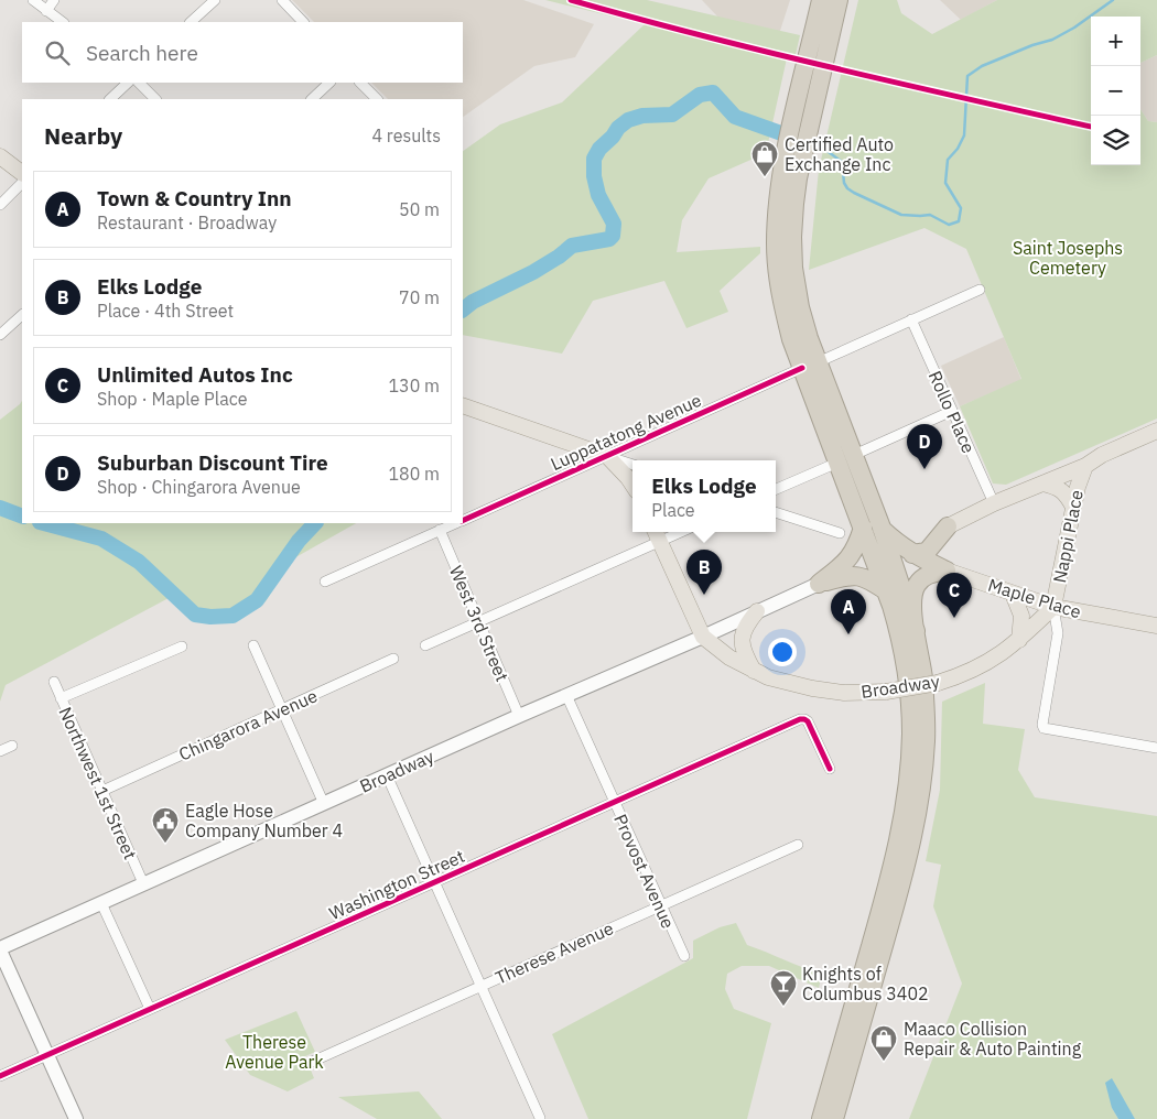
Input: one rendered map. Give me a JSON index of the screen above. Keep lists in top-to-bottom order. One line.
{"streets":{"main road":["Nappi Place","Maple Place","Broadway"],"street":["Rollo Place","Luppatatong Avenue","West 3rd Street","Chingarora Avenue","Northwest 1st Street","Provost Avenue","Washington Street","Therese Avenue"]},"crossings":[["Rollo Place","Luppatatong Avenue"],["Luppatatong Avenue","West 3rd Street"],["Nappi Place","Maple Place"],["Nappi Place","Broadway"],["Maple Place","Broadway"],["West 3rd Street","Broadway"],["Broadway","Northwest 1st Street"],["Broadway","Provost Avenue"],["Chingarora Avenue","Northwest 1st Street"],["Provost Avenue","Washington Street"],["Provost Avenue","Therese Avenue"]],"parks":["Saint Josephs Cemetery","Therese Avenue Park"],"places":{"shop":["Certified Auto Exchange Inc","Maaco Collision Repair & Auto Painting"],"public building":["Eagle Hose Company Number 4"],"bar":["Knights of Columbus 3402"]},"page":{"map_buttons":["+","−"],"search":"Search here","heading":["Nearby","4 results"],"list":[{"mark":"A","name":"Town & Country Inn","note":"Restaurant · Broadway","value":"50 m"},{"mark":"B","name":"Elks Lodge","note":"Place · 4th Street","value":"70 m"},{"mark":"C","name":"Unlimited Autos Inc","note":"Shop · Maple Place","value":"130 m"},{"mark":"D","name":"Suburban Discount Tire","note":"Shop · Chingarora Avenue","value":"180 m"}],"pins":["D","B","C","A"],"popup":["Elks Lodge","Place"]}}
